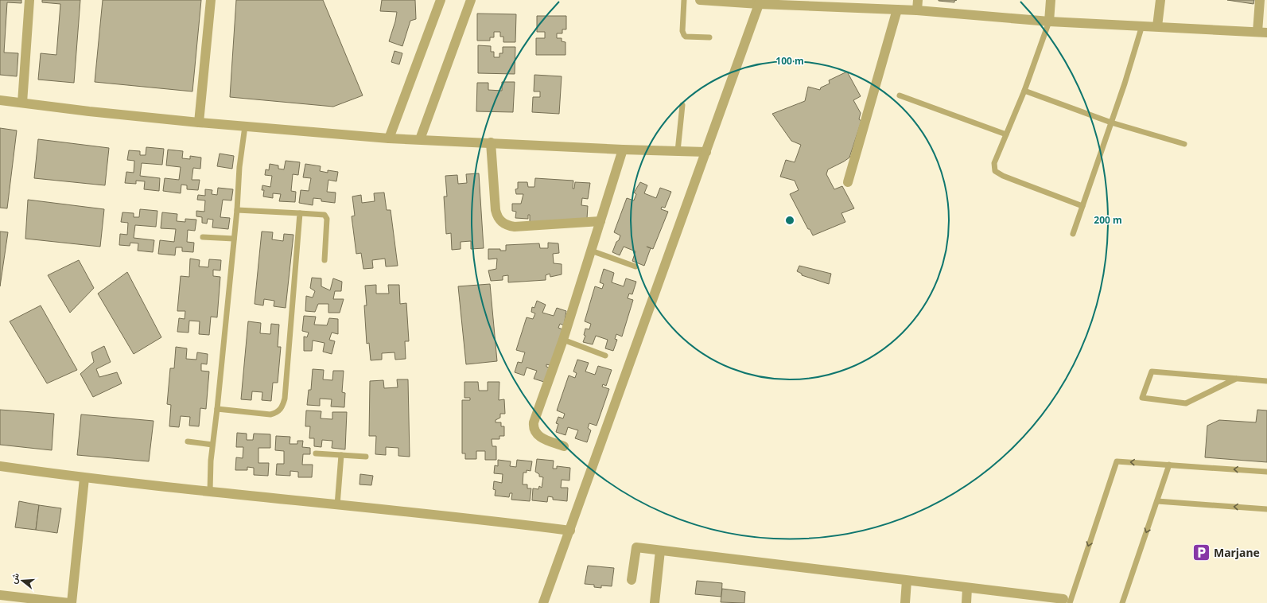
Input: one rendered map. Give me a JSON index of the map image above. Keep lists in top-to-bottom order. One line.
{"places":{"parking":["Marjane"]},"north":"left","rings":["100 m","200 m"]}
